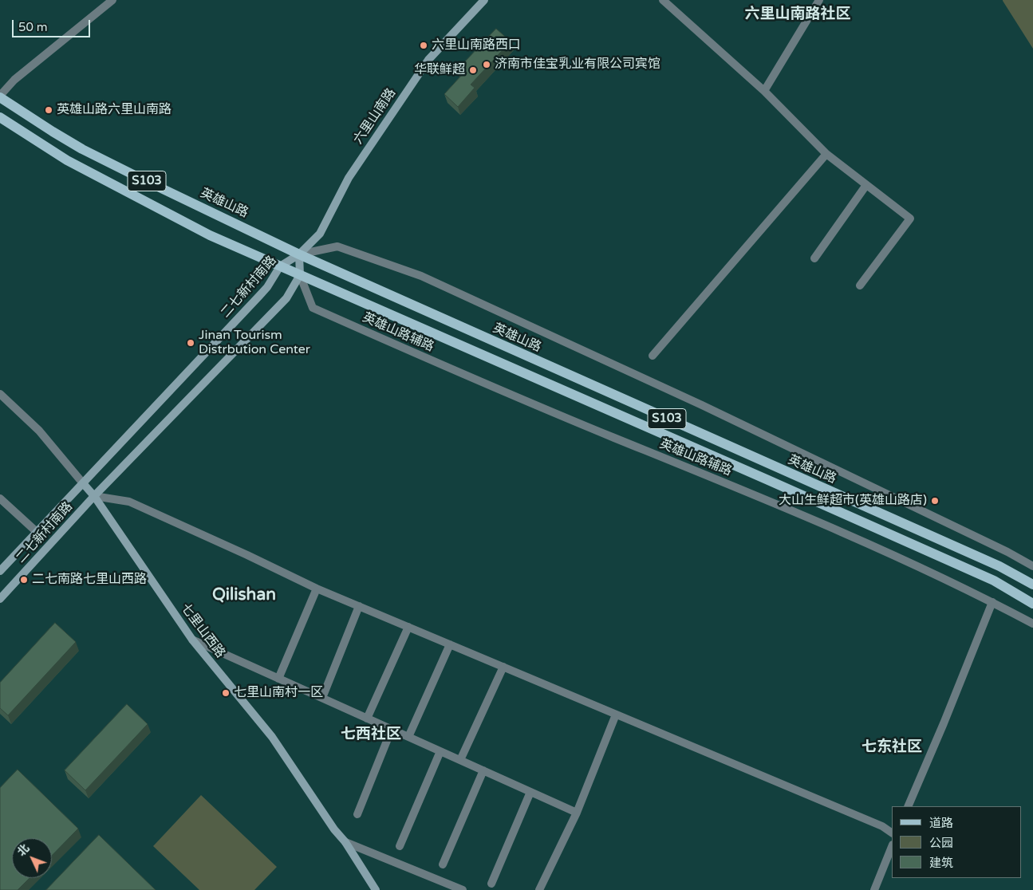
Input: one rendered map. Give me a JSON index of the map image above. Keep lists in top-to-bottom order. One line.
{"streets":{"main road":["六里山南路","S103","英雄山路","二七新村南路","七里山西路"],"street":["英雄山路辅路"]},"crossings":[["六里山南路","英雄山路"],["六里山南路","二七新村南路"],["英雄山路","二七新村南路"],["英雄山路","英雄山路辅路"],["二七新村南路","英雄山路辅路"],["二七新村南路","七里山西路"]],"districts":["六里山南路社区","Qilishan","七西社区","七东社区"],"places":["六里山南路西口","济南市佳宝乳业有限公司宾馆","华联鲜超","英雄山路六里山南路","Jinan Tourism Distrbution Center","大山生鲜超市(英雄山路店)","二七南路七里山西路","七里山南村一区"],"legend":["道路","公园","建筑"],"scale_bar":"50 m","north":"top left"}
